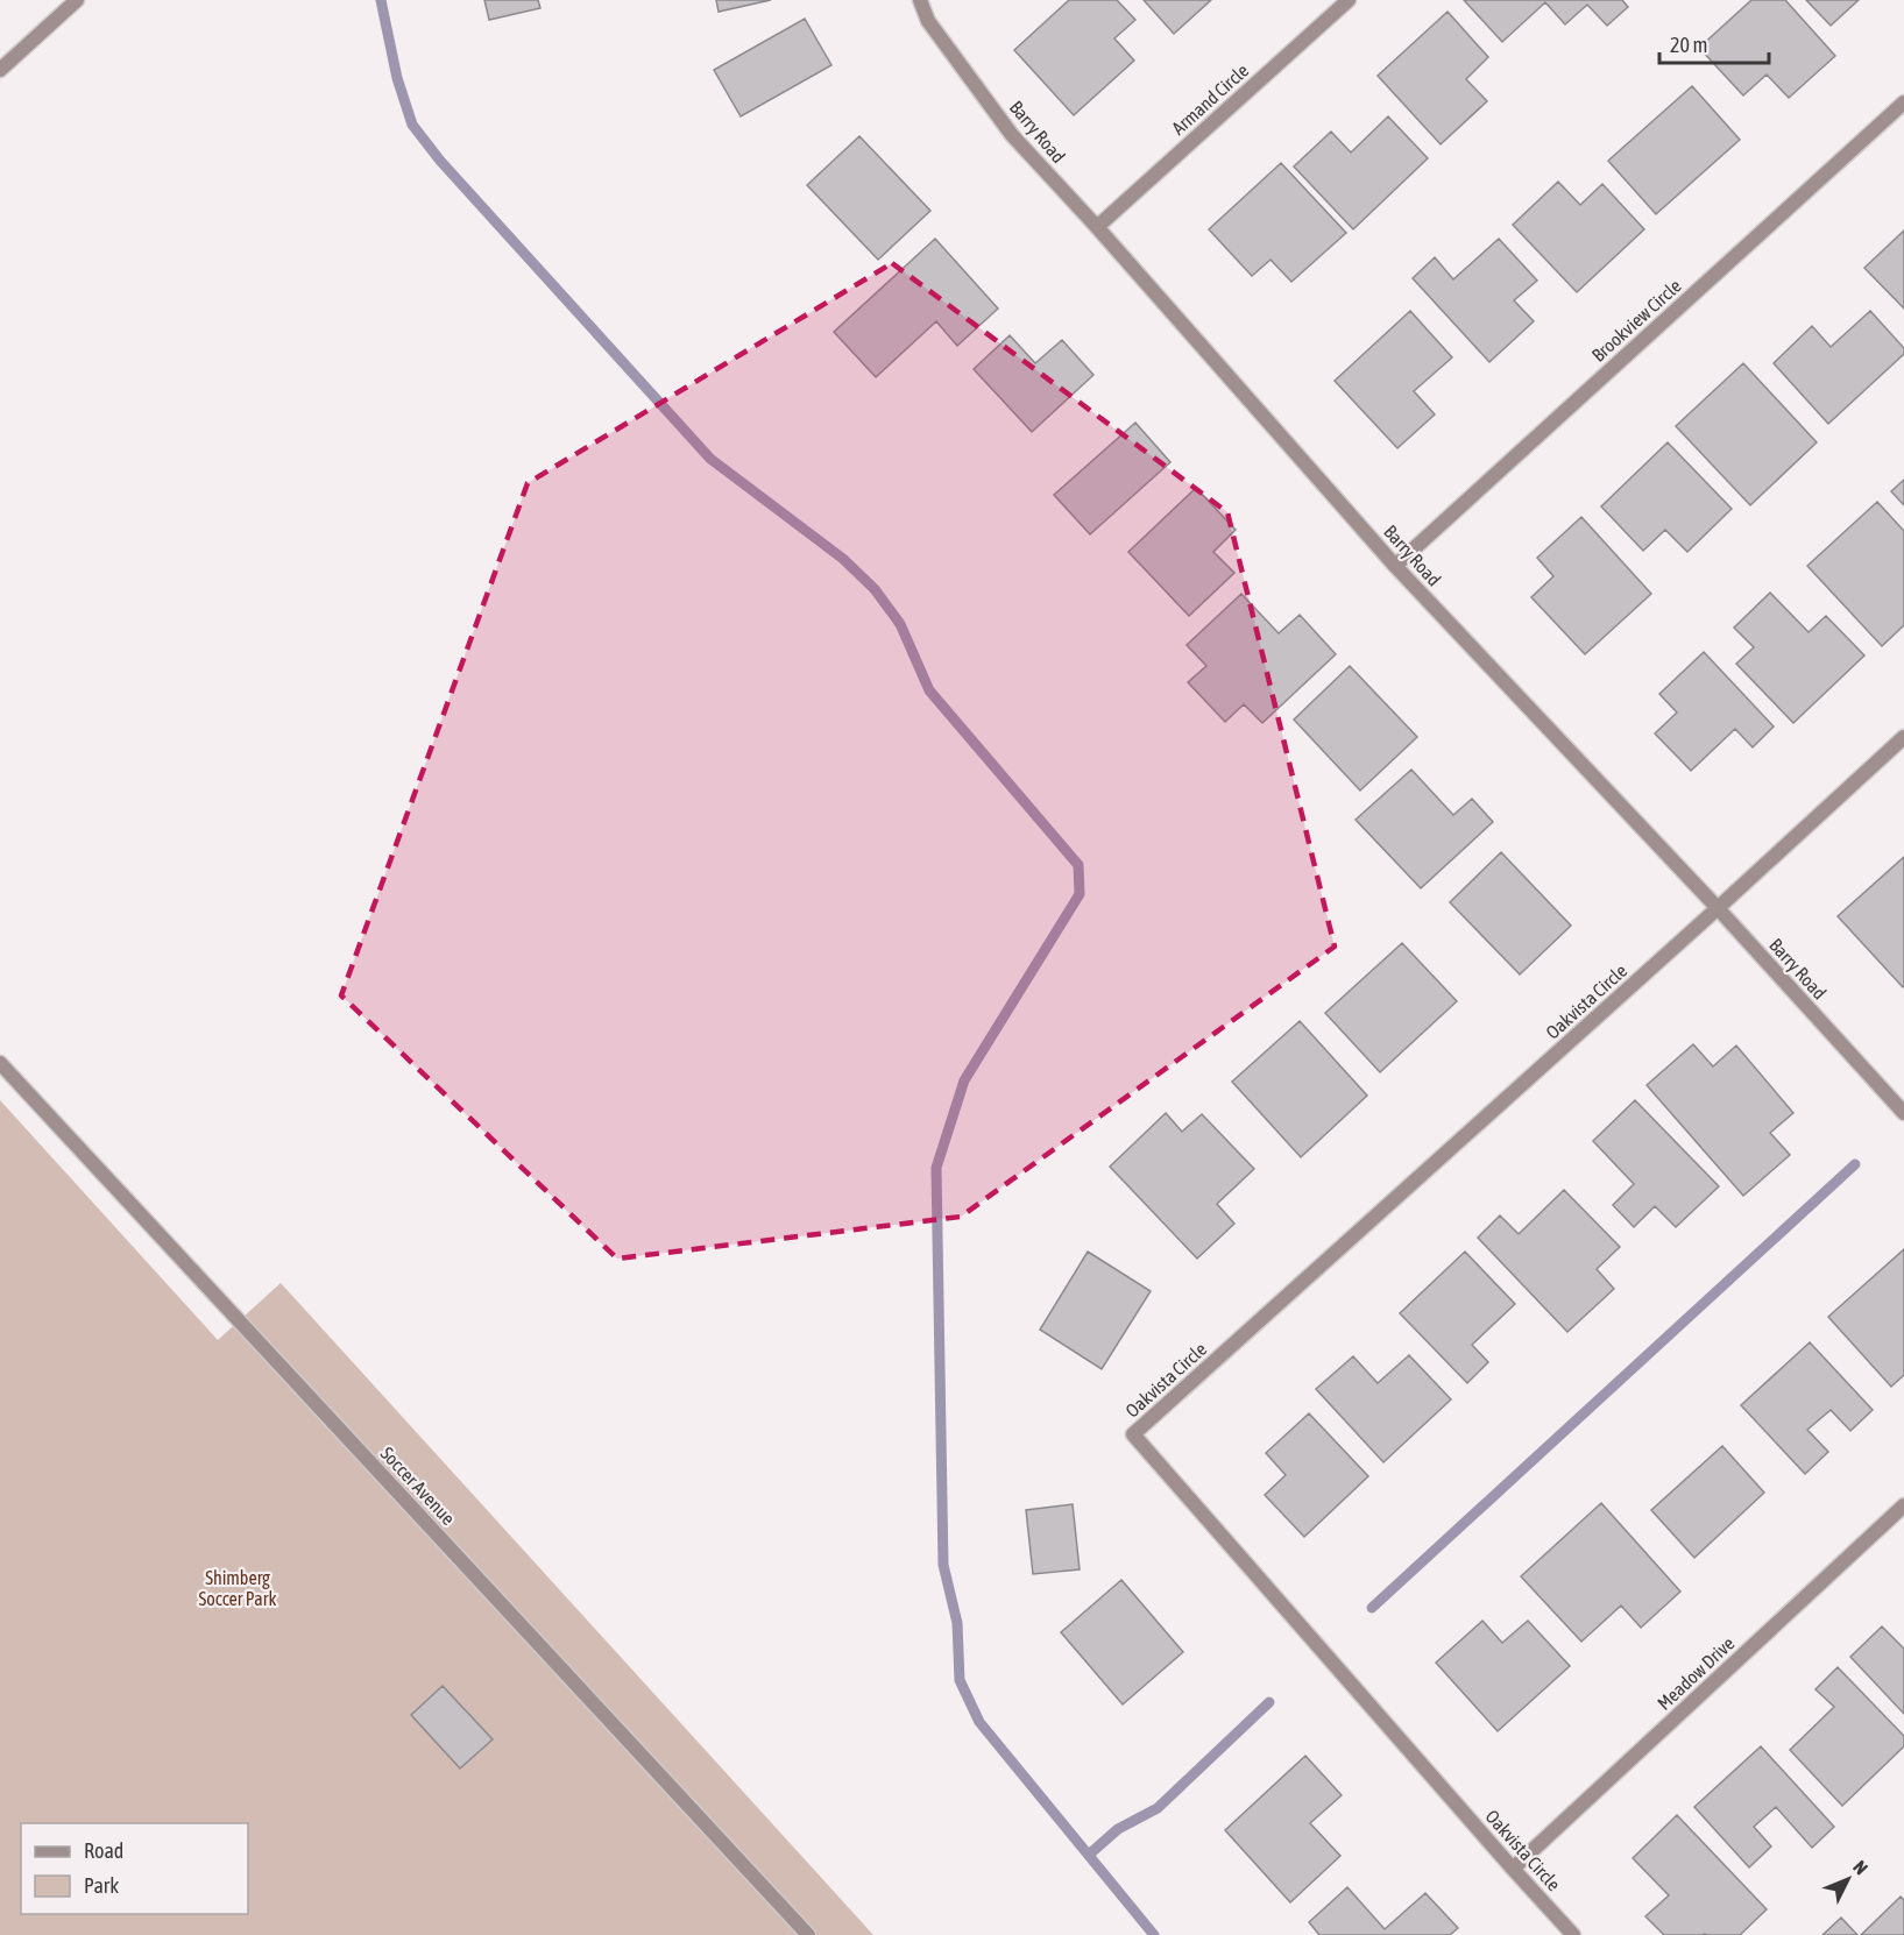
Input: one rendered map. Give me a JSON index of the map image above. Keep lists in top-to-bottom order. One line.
{"streets":{"street":["Armand Circle","Barry Road","Brookview Circle","Oakvista Circle","Soccer Avenue","Meadow Drive"]},"crossings":[["Armand Circle","Barry Road"],["Barry Road","Brookview Circle"],["Barry Road","Oakvista Circle"],["Oakvista Circle","Meadow Drive"]],"parks":["Shimberg Soccer Park"],"legend":["Road","Park"],"scale_bar":"20 m","north":"top right"}
